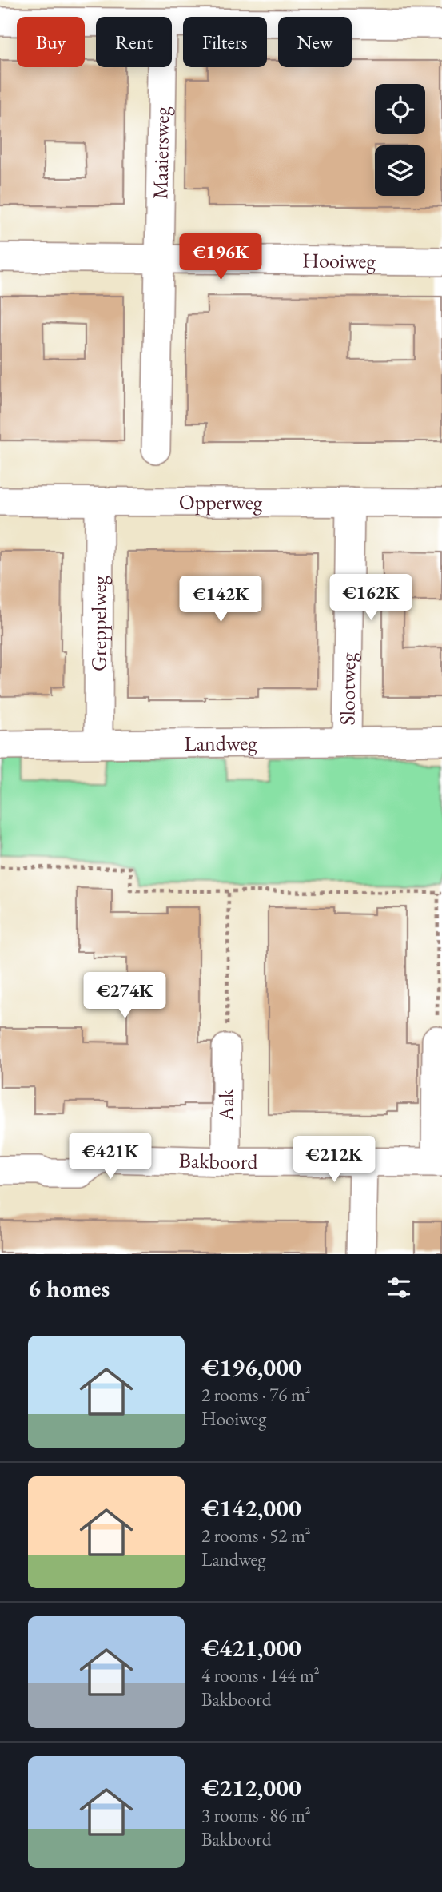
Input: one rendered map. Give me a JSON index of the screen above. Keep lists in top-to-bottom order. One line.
{"streets":{"street":["Maaiersweg","Hooiweg","Opperweg","Greppelweg","Slootweg","Landweg","Aak","Bakboord"]},"crossings":[["Maaiersweg","Hooiweg"],["Opperweg","Greppelweg"],["Opperweg","Slootweg"],["Greppelweg","Landweg"],["Slootweg","Landweg"],["Aak","Bakboord"]],"page":{"chip":["Buy","Rent","Filters","New"],"price":["€196K","€162K","€142K","€274K","€421K","€212K"],"heading":"6 homes","list":[{"name":"€196,000","note":"2 rooms · 76 m² · Hooiweg"},{"name":"€142,000","note":"2 rooms · 52 m² · Landweg"},{"name":"€421,000","note":"4 rooms · 144 m² · Bakboord"},{"name":"€212,000","note":"3 rooms · 86 m² · Bakboord"}]}}
